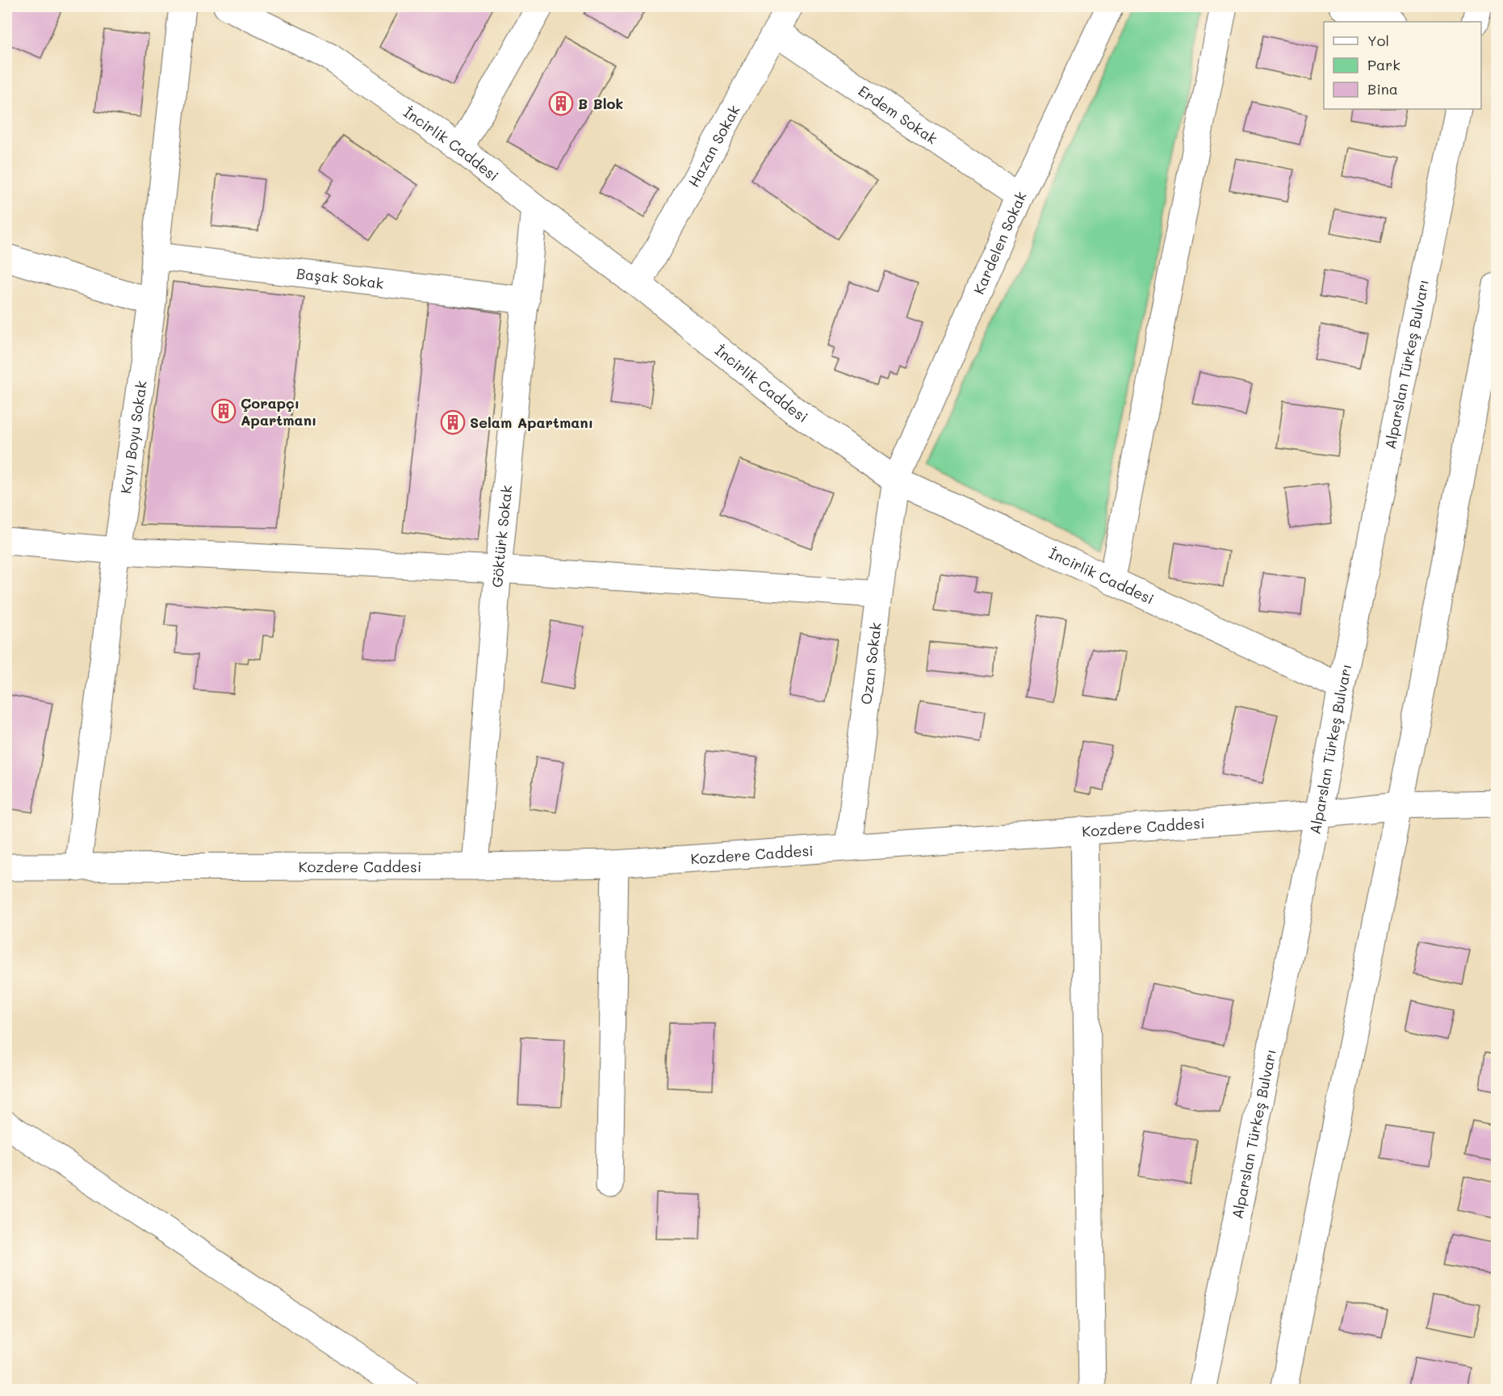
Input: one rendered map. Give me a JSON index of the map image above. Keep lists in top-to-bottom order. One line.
{"streets":{"street":["Erdem Sokak","İncirlik Caddesi","Hazan Sokak","Kardelen Sokak","Başak Sokak","Alparslan Türkeş Bulvarı","Kayı Boyu Sokak","Göktürk Sokak","Ozan Sokak","Kozdere Caddesi"]},"crossings":[["Erdem Sokak","Hazan Sokak"],["Erdem Sokak","Kardelen Sokak"],["İncirlik Caddesi","Hazan Sokak"],["İncirlik Caddesi","Kardelen Sokak"],["İncirlik Caddesi","Alparslan Türkeş Bulvarı"],["İncirlik Caddesi","Göktürk Sokak"],["İncirlik Caddesi","Ozan Sokak"],["Kardelen Sokak","Ozan Sokak"],["Başak Sokak","Kayı Boyu Sokak"],["Başak Sokak","Göktürk Sokak"],["Alparslan Türkeş Bulvarı","Kozdere Caddesi"],["Kayı Boyu Sokak","Kozdere Caddesi"],["Göktürk Sokak","Kozdere Caddesi"],["Ozan Sokak","Kozdere Caddesi"]],"places":{"building":["B Blok","Çorapçı Apartmanı","Selam Apartmanı"]},"legend":["Yol","Park","Bina"]}
